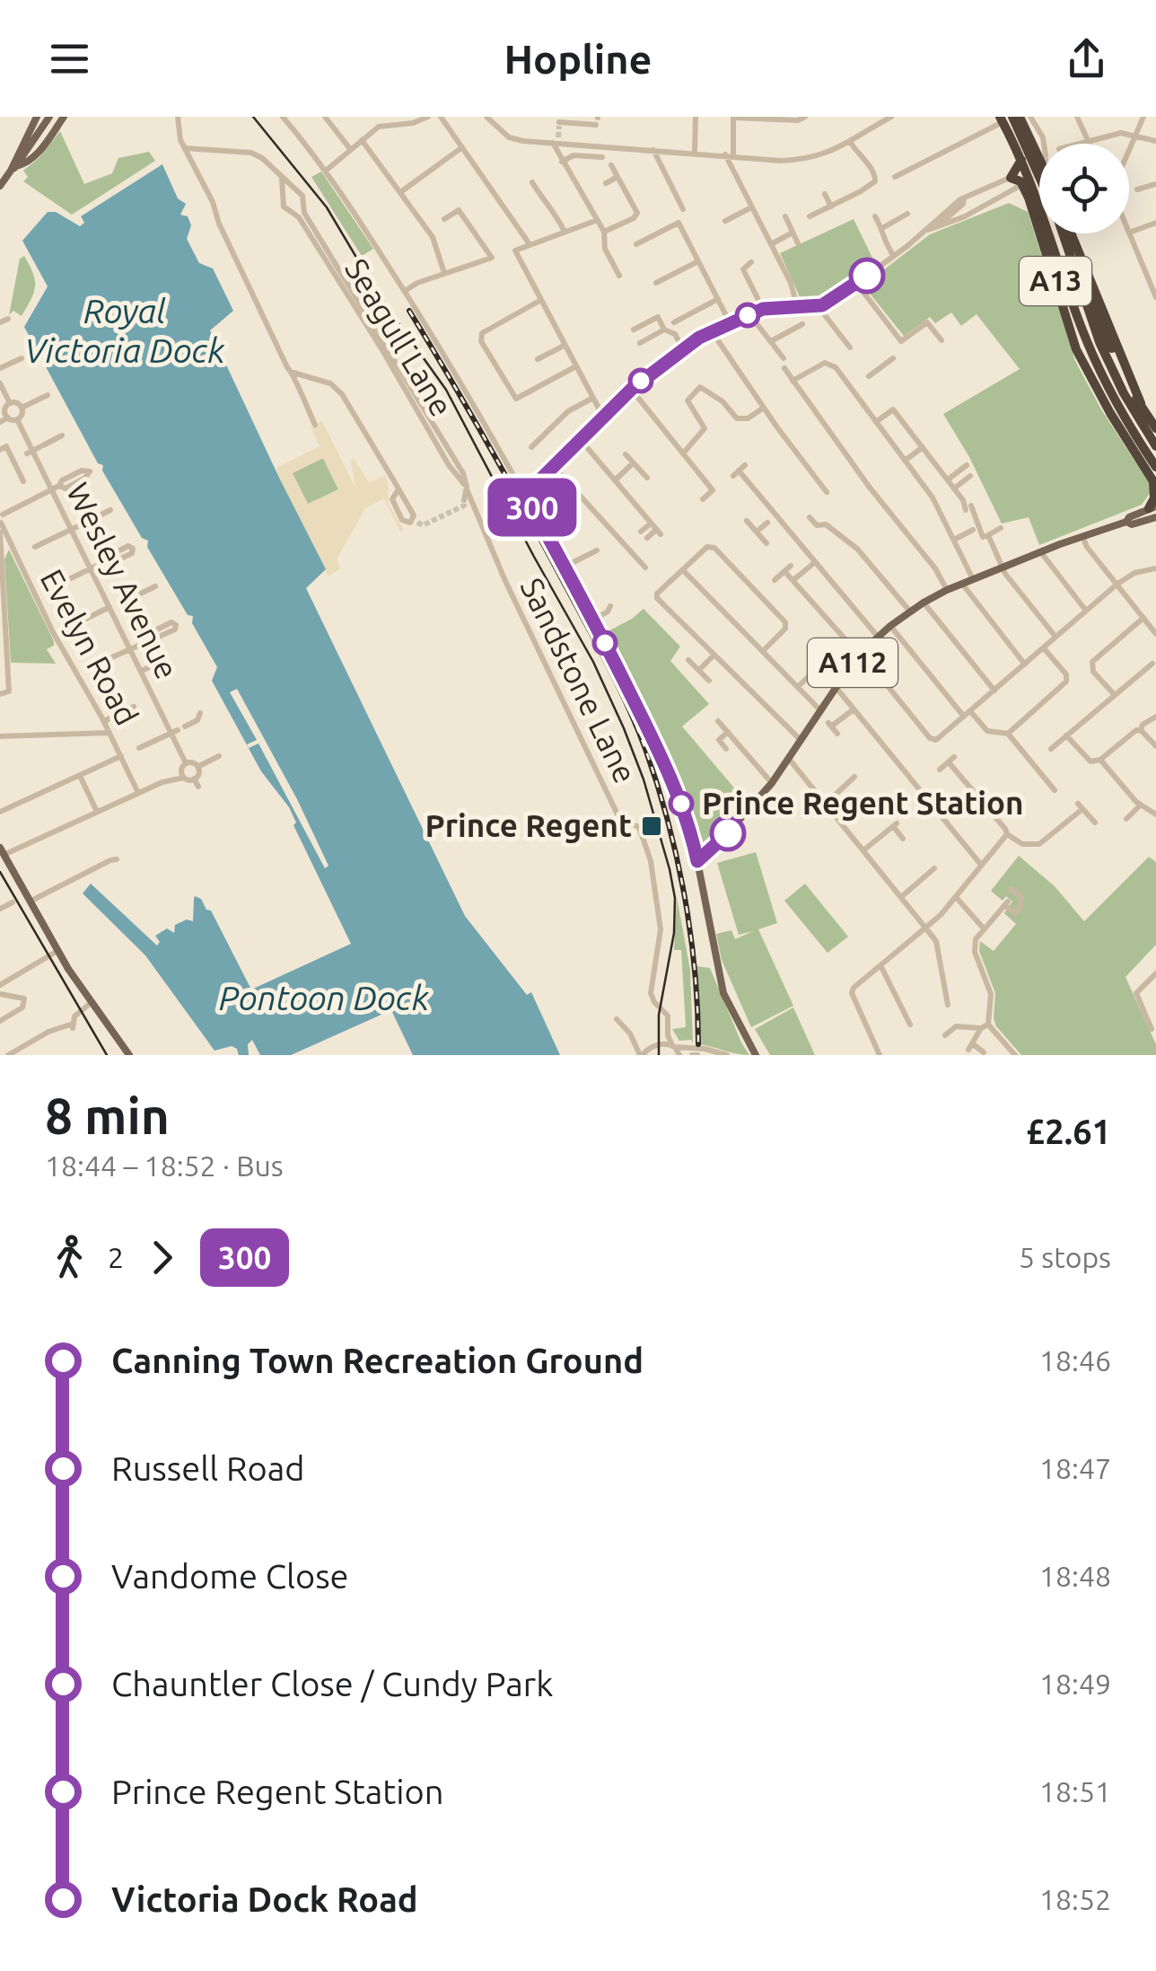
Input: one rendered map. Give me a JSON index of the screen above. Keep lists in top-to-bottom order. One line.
{"streets":{"highway":["A13"],"main road":["A112"],"street":["Seagull Lane","Wesley Avenue","Evelyn Road","Sandstone Lane"]},"crossings":[["A13","A112"],["Seagull Lane","Sandstone Lane"]],"water":["Royal Victoria Dock","Pontoon Dock"],"places":{"other":["Prince Regent Station"],"transit":["Prince Regent"]},"lines":["bus line 300"],"page":{"header":"Hopline","on_map":"300","heading":["8 min","18:44 – 18:52 · Bus","£2.61"],"legs":["2","300","5 stops"],"list":[{"name":"Canning Town Recreation Ground","value":"18:46"},{"name":"Russell Road","value":"18:47"},{"name":"Vandome Close","value":"18:48"},{"name":"Chauntler Close / Cundy Park","value":"18:49"},{"name":"Prince Regent Station","value":"18:51"},{"name":"Victoria Dock Road","value":"18:52"}]}}
